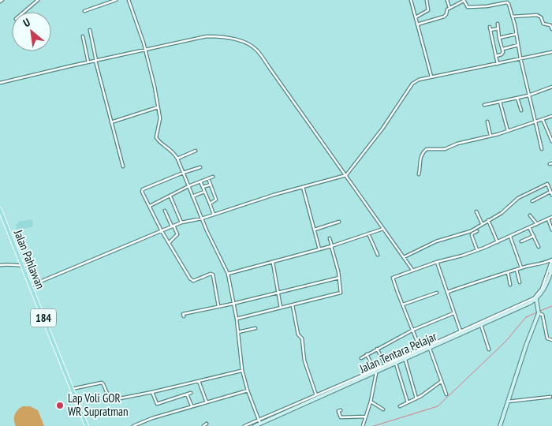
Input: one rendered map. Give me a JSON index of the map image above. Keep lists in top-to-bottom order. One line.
{"streets":{"main road":["Jalan Pahlawan","184","Jalan Tentara Pelajar"]},"places":["Lap Voli GOR WR Supratman"],"north":"top left"}
